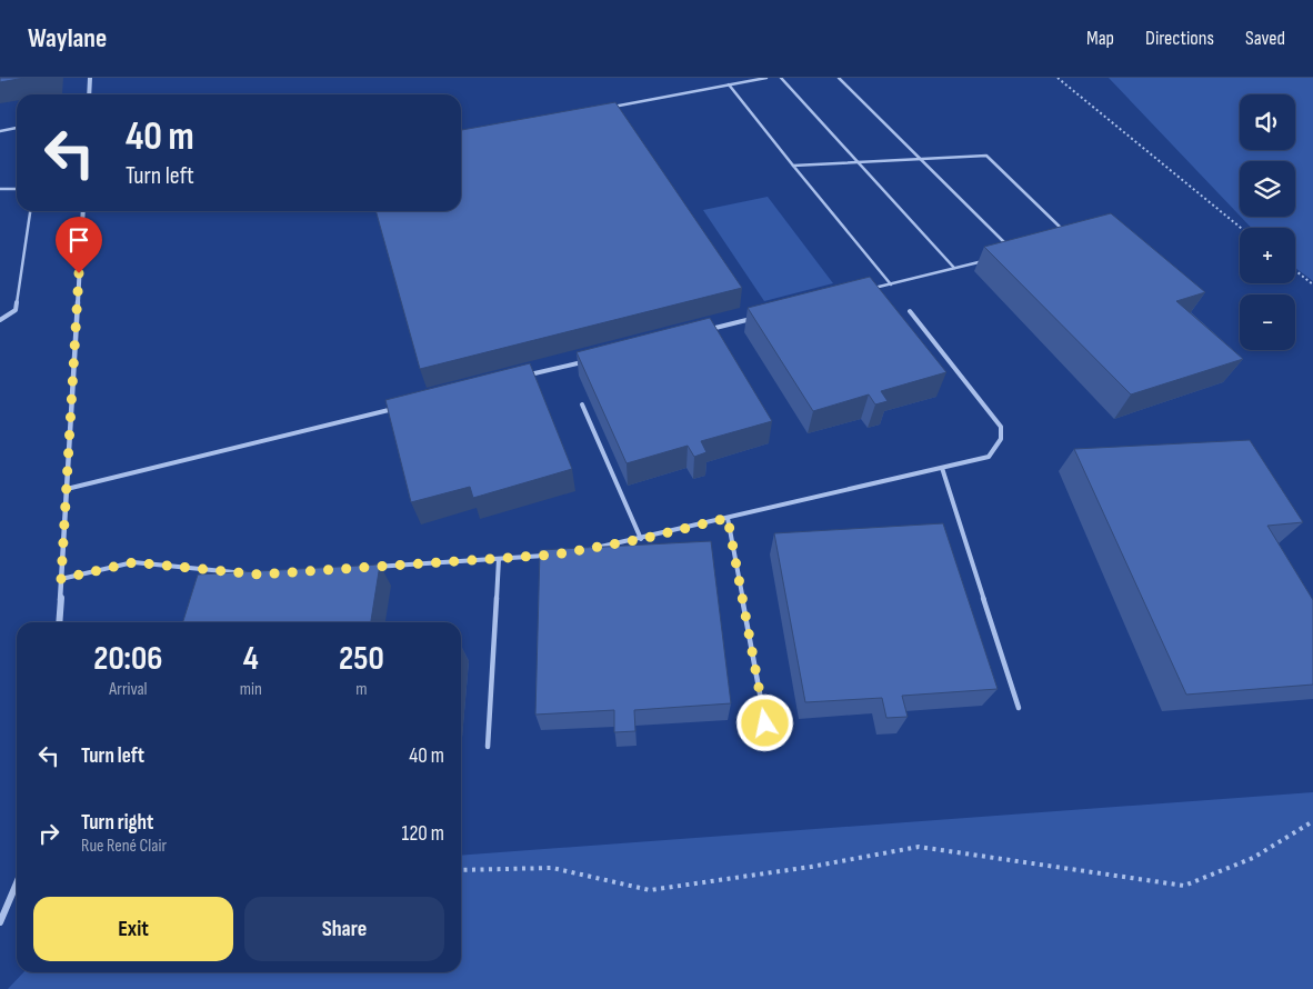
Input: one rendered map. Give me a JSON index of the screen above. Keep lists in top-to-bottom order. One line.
{"page":{"header":"Waylane","nav":["Map","Directions","Saved"],"map_buttons":["+","−"],"turn":["40 m","Turn left"],"eta":["20:06","Arrival","4","min","250","m"],"list":[{"name":"Turn left","value":"40 m"},{"name":"Turn right","note":"Rue René Clair","value":"120 m"}],"buttons":["Exit","Share"]}}
